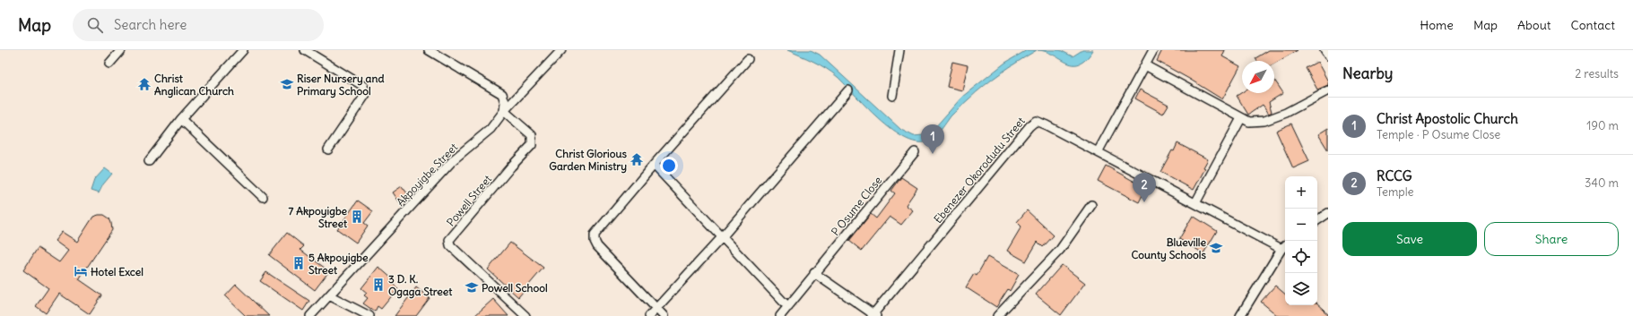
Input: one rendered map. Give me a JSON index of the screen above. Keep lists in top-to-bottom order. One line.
{"streets":{"street":["Ebenezer Okorodudu Street","Akpoyigbe Street","Powell Street","P Osume Close"]},"crossings":[["Akpoyigbe Street","Powell Street"]],"places":{"temple":["Christ Anglican Church","Christ Glorious Garden Ministry"],"school or university":["Riser Nursery and Primary School","Blueville County Schools","Powell School"],"building":["7 Akpoyigbe Street","5 Akpoyigbe Street","3 D. K. Ogaga Street"],"hotel":["Hotel Excel"]},"north":"bottom left","page":{"header":"Map","search":"Search here","nav":["Home","Map","About","Contact"],"heading":["Nearby","2 results"],"list":[{"mark":"1","name":"Christ Apostolic Church","note":"Temple · P Osume Close","value":"190 m"},{"mark":"2","name":"RCCG","note":"Temple","value":"340 m"}],"pins":["1","2"],"map_buttons":["+","−"],"buttons":["Save","Share"]}}
